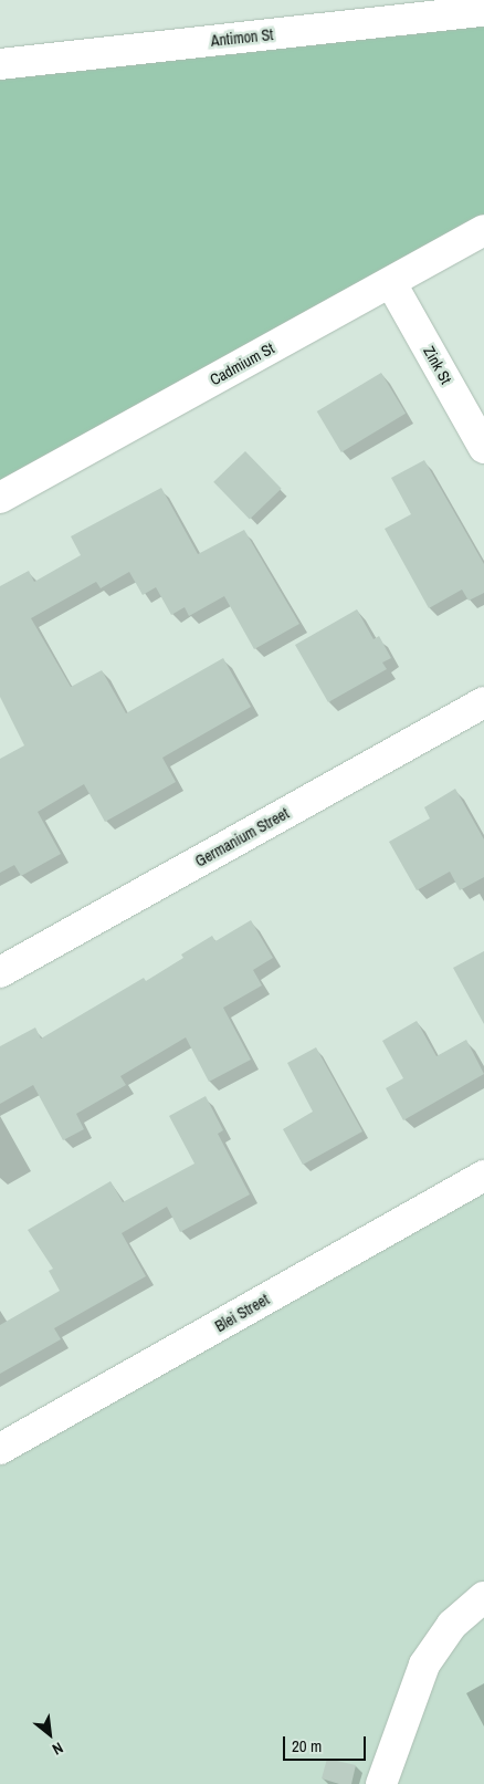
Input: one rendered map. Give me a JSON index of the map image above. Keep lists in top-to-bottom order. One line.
{"streets":{"street":["Antimon St","Cadmium St","Zink St","Germanium Street","Blei Street"]},"crossings":[["Cadmium St","Zink St"]],"scale_bar":"20 m","north":"bottom right"}
